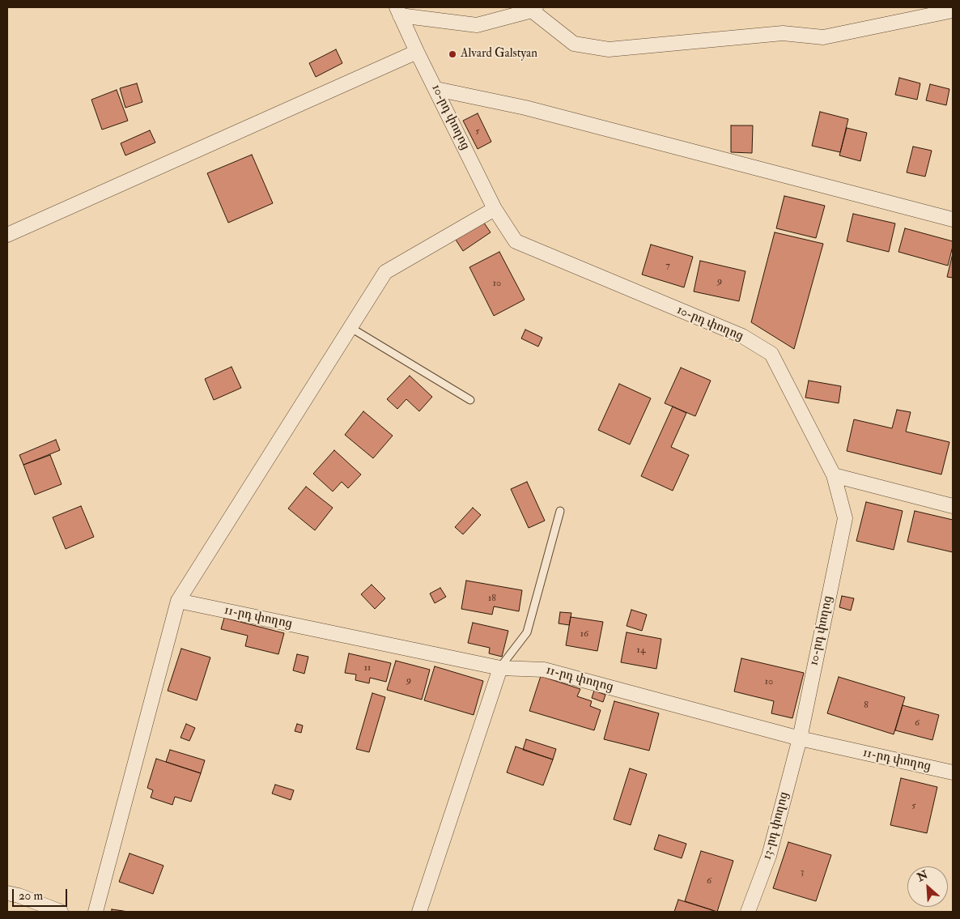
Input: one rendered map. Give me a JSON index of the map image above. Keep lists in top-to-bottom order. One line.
{"streets":{"street":["10-րդ փողոց","11-րդ փողոց","13-րդ փողոց"]},"crossings":[["10-րդ փողոց","11-րդ փողոց"],["10-րդ փողոց","13-րդ փողոց"],["11-րդ փողոց","13-րդ փողոց"]],"places":["Alvard Galstyan"],"house_numbers":["5","7","9","10","18","16","14","11","9","10","8","6","5","3","6"],"scale_bar":"20 m","north":"top left"}
